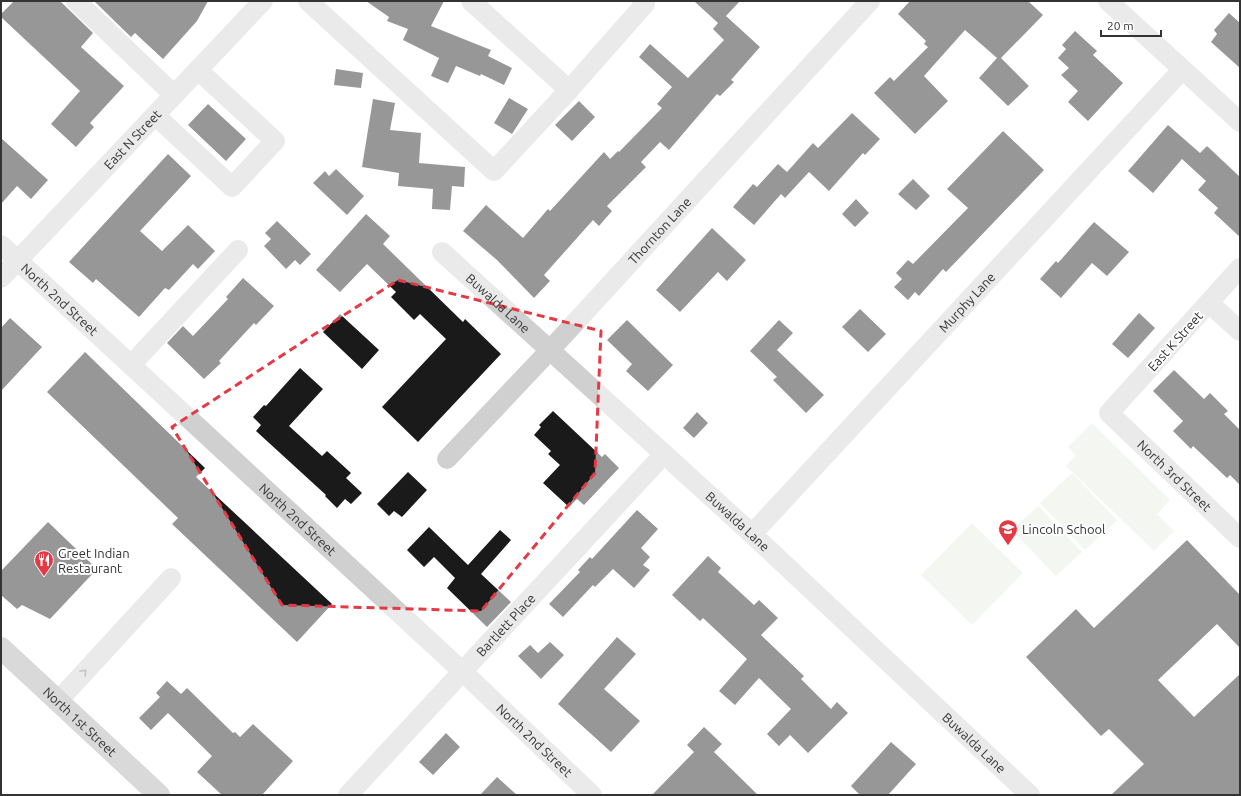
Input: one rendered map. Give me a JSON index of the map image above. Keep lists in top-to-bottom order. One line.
{"streets":{"main road":["North 1st Street"],"street":["East N Street","Thornton Lane","North 2nd Street","Murphy Lane","Buwalda Lane","East K Street","North 3rd Street","Bartlett Place"]},"crossings":[["East N Street","North 2nd Street"],["Thornton Lane","Buwalda Lane"],["North 2nd Street","Bartlett Place"],["Murphy Lane","Buwalda Lane"],["Buwalda Lane","Bartlett Place"],["East K Street","North 3rd Street"]],"places":{"school or university":["Lincoln School"],"restaurant":["Greet Indian Restaurant"]},"scale_bar":"20 m"}
